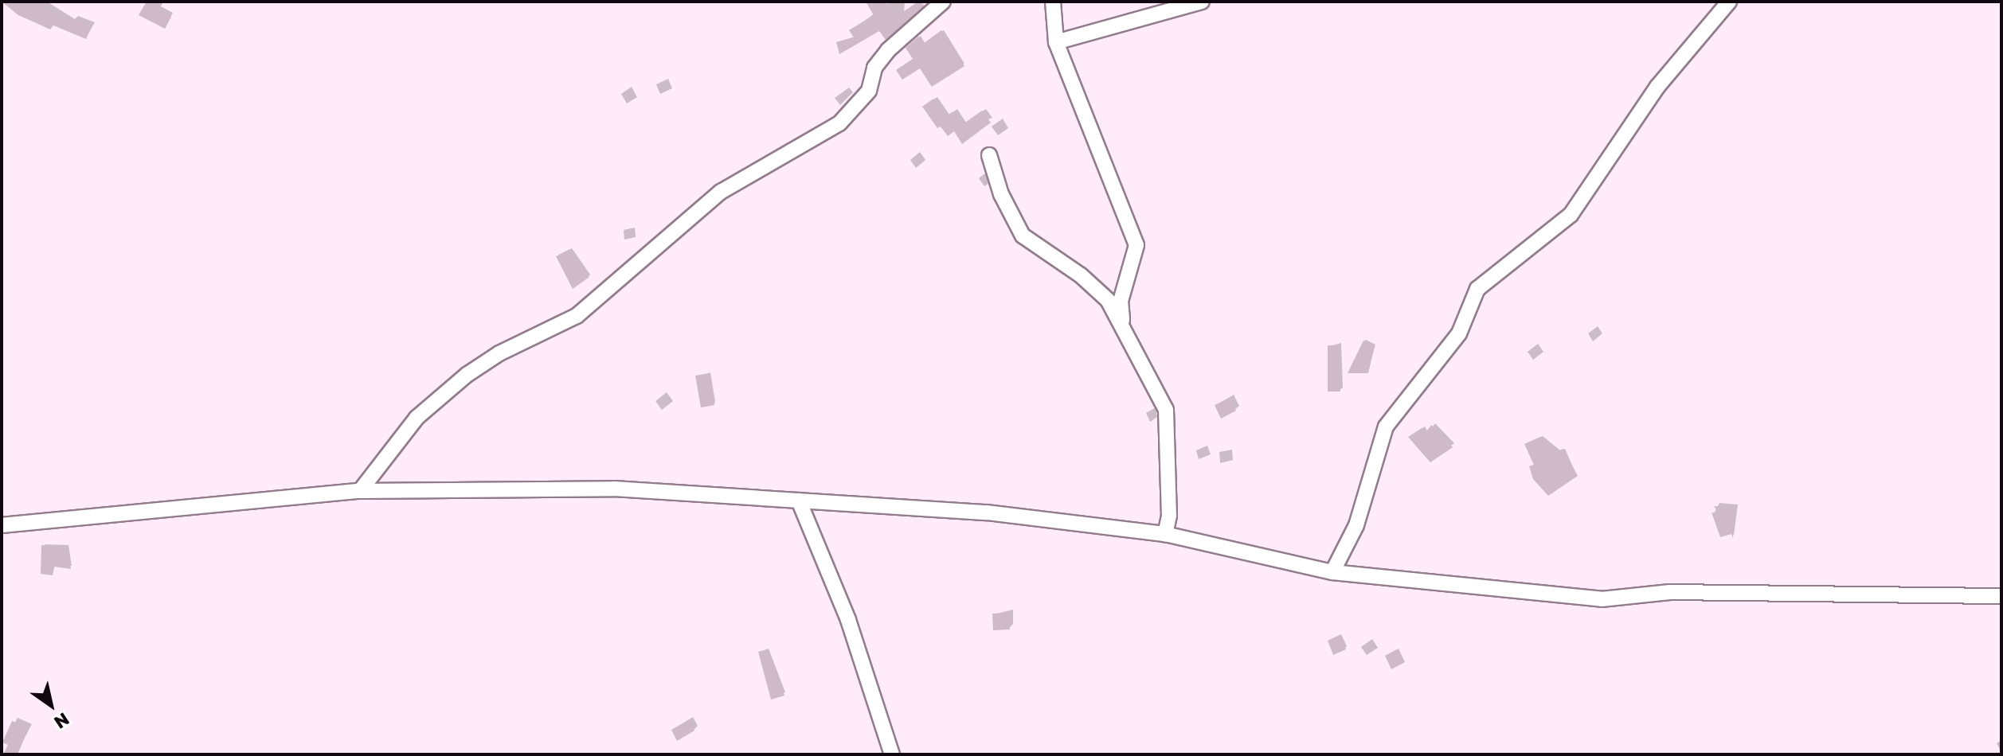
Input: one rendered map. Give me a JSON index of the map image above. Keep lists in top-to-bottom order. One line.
{"north":"bottom right"}
